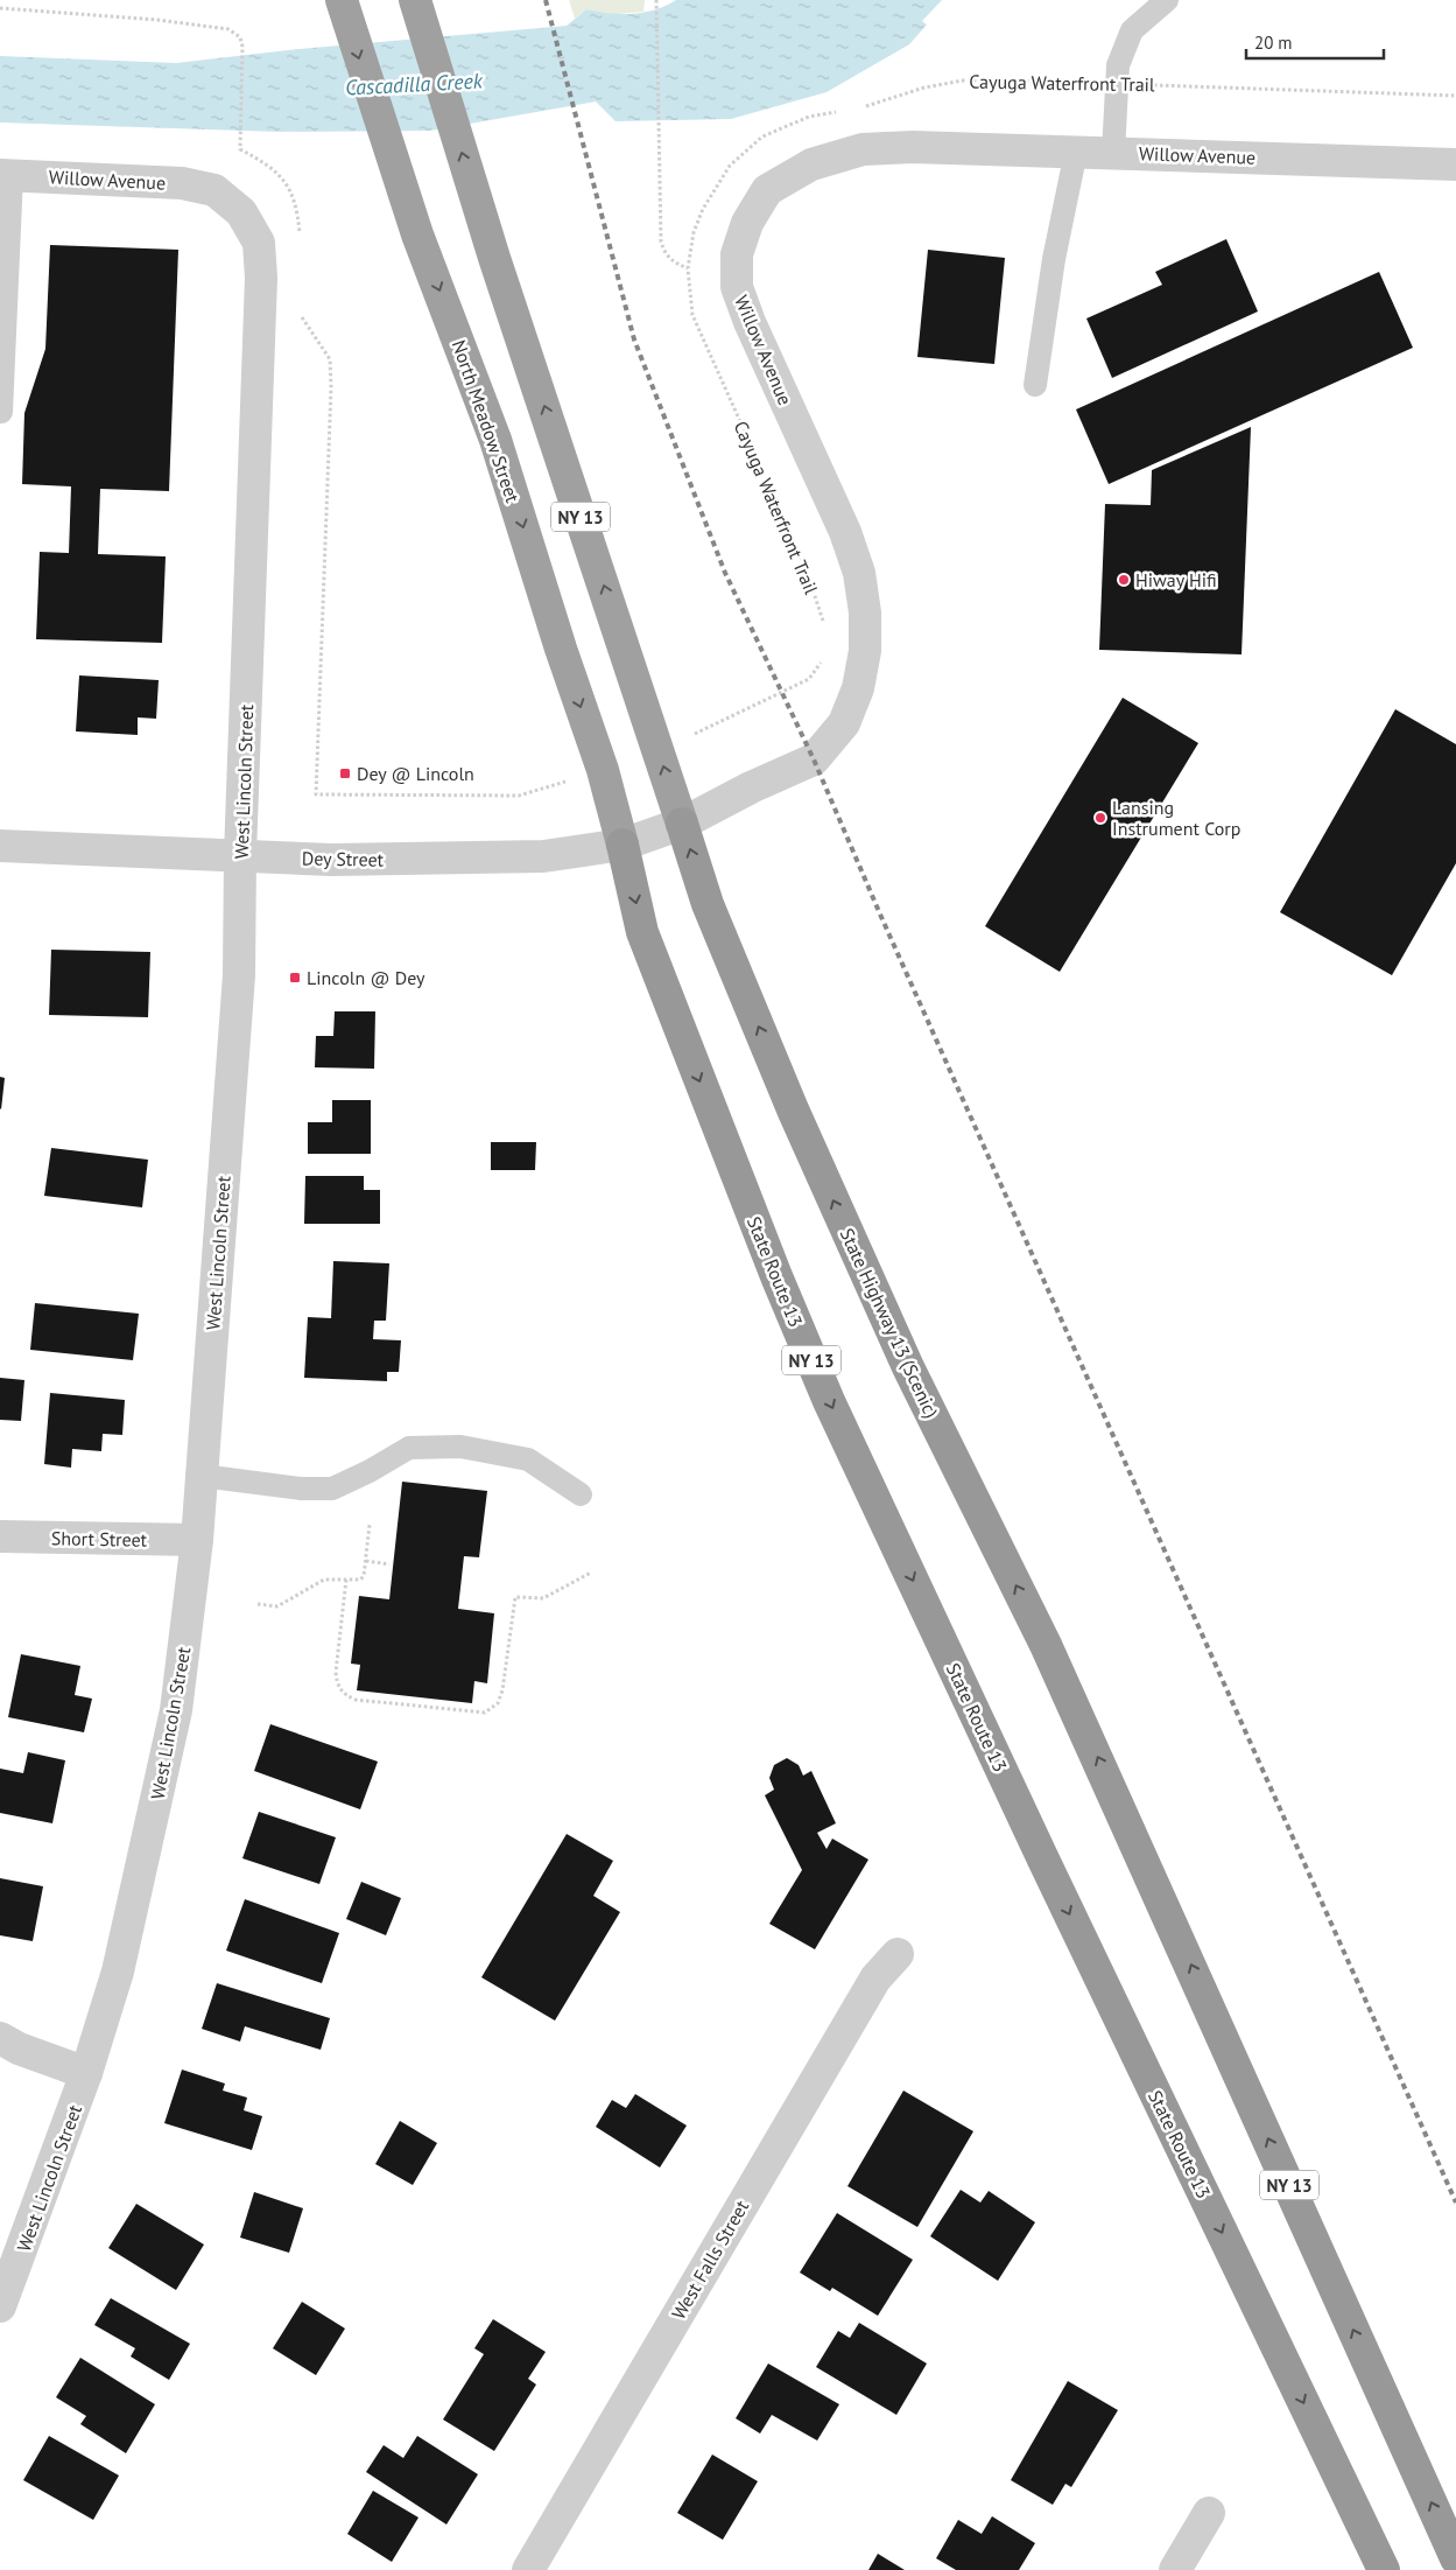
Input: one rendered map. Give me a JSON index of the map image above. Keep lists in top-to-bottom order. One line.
{"streets":{"highway":["North Meadow Street","NY 13","State Route 13","State Highway 13 (Scenic)"],"street":["Willow Avenue","West Lincoln Street","Dey Street","Short Street","West Falls Street"],"path":["Cayuga Waterfront Trail"]},"crossings":[["Willow Avenue","NY 13"],["Willow Avenue","West Lincoln Street"],["Willow Avenue","Dey Street"],["Willow Avenue","State Highway 13 (Scenic)"],["North Meadow Street","Dey Street"],["North Meadow Street","State Route 13"],["NY 13","Dey Street"],["NY 13","State Highway 13 (Scenic)"],["West Lincoln Street","Dey Street"],["West Lincoln Street","Short Street"],["Dey Street","State Route 13"],["Dey Street","State Highway 13 (Scenic)"]],"one_way":["State Route 13","State Highway 13 (Scenic)"],"water":["Cascadilla Creek"],"places":{"other":["Hiway Hifi","Lansing Instrument Corp"],"transit":["Dey @ Lincoln","Lincoln @ Dey"]},"scale_bar":"20 m"}
